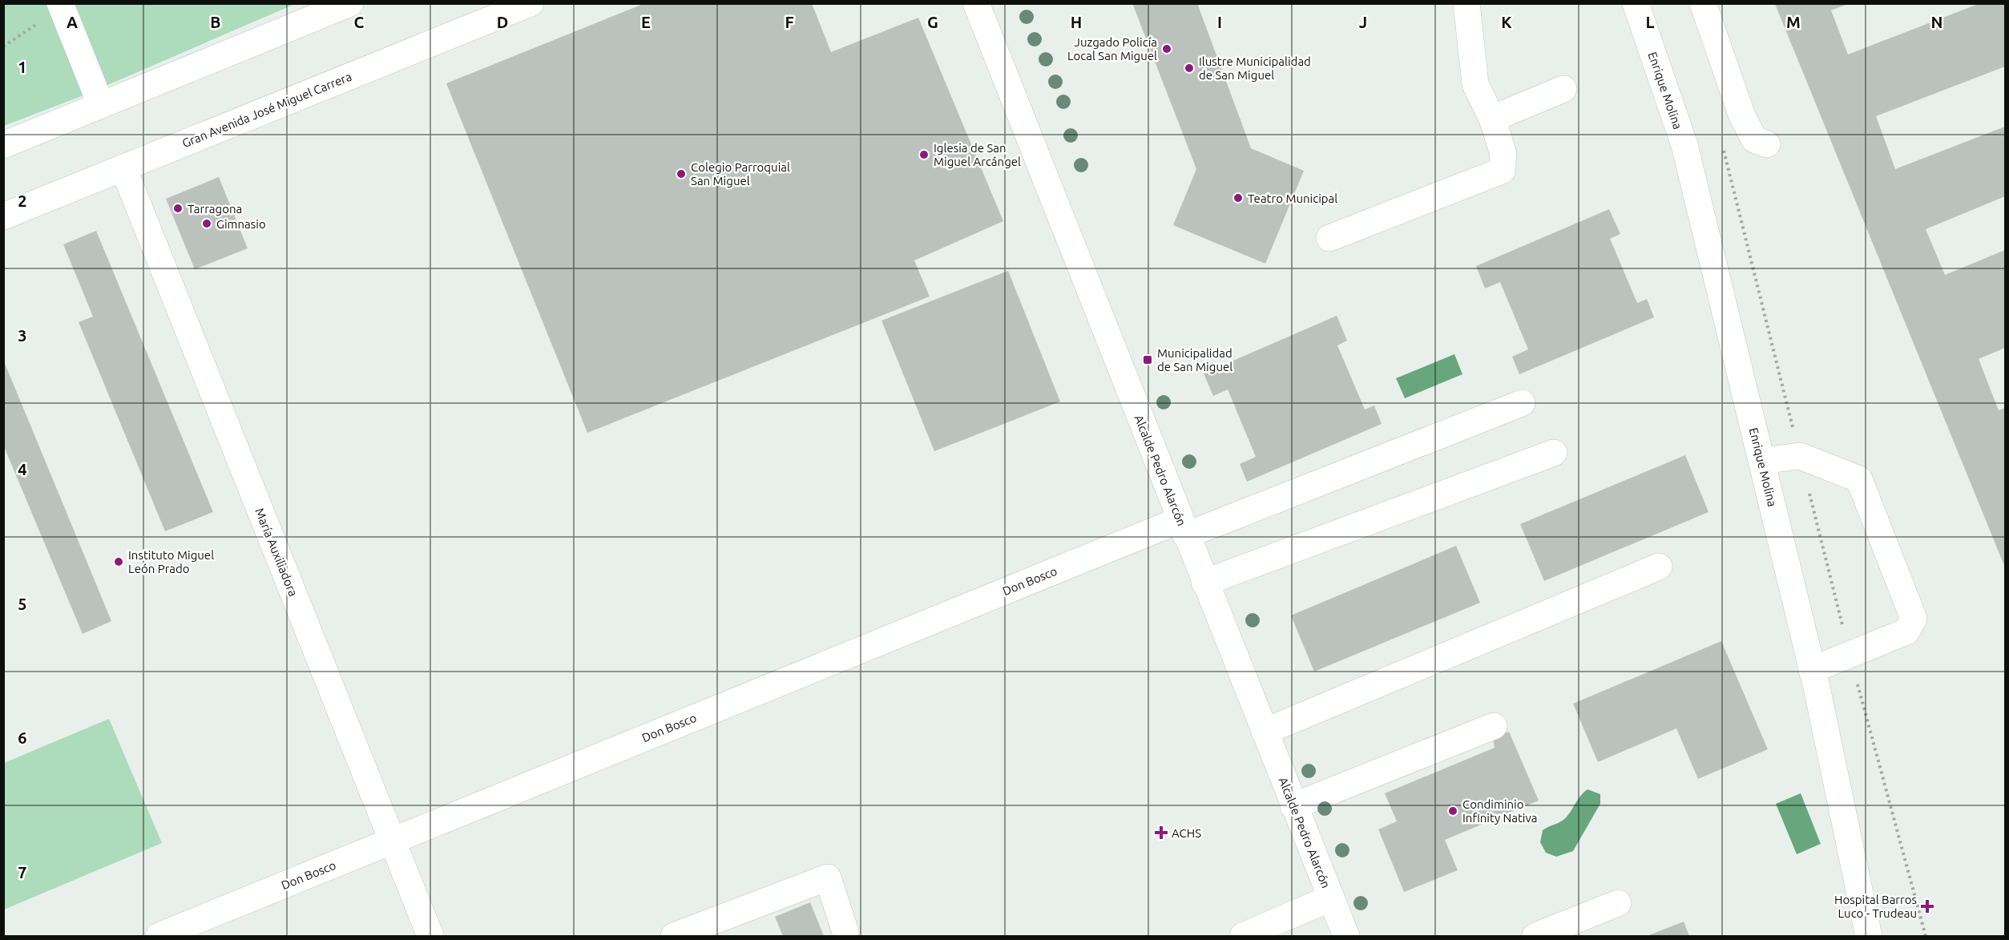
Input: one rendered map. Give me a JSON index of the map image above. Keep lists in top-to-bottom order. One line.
{"streets":{"street":["Enrique Molina","Gran Avenida José Miguel Carrera","Alcalde Pedro Alarcón","María Auxiliadora","Don Bosco"]},"crossings":[["Gran Avenida José Miguel Carrera","María Auxiliadora"],["Alcalde Pedro Alarcón","Don Bosco"],["María Auxiliadora","Don Bosco"]],"places":{"other":["Juzgado Policía Local San Miguel","Ilustre Municipalidad de San Miguel","Iglesia de San Miguel Arcángel","Colegio Parroquial San Miguel","Teatro Municipal","Tarragona","Gimnasio","Instituto Miguel León Prado","Condiminio Infinity Nativa"],"transit":["Municipalidad de San Miguel"],"health":["ACHS","Hospital Barros Luco - Trudeau"]},"grid":{"columns":["A","B","C","D","E","F","G","H","I","J","K","L","M","N"],"rows":["1","2","3","4","5","6","7"]}}
